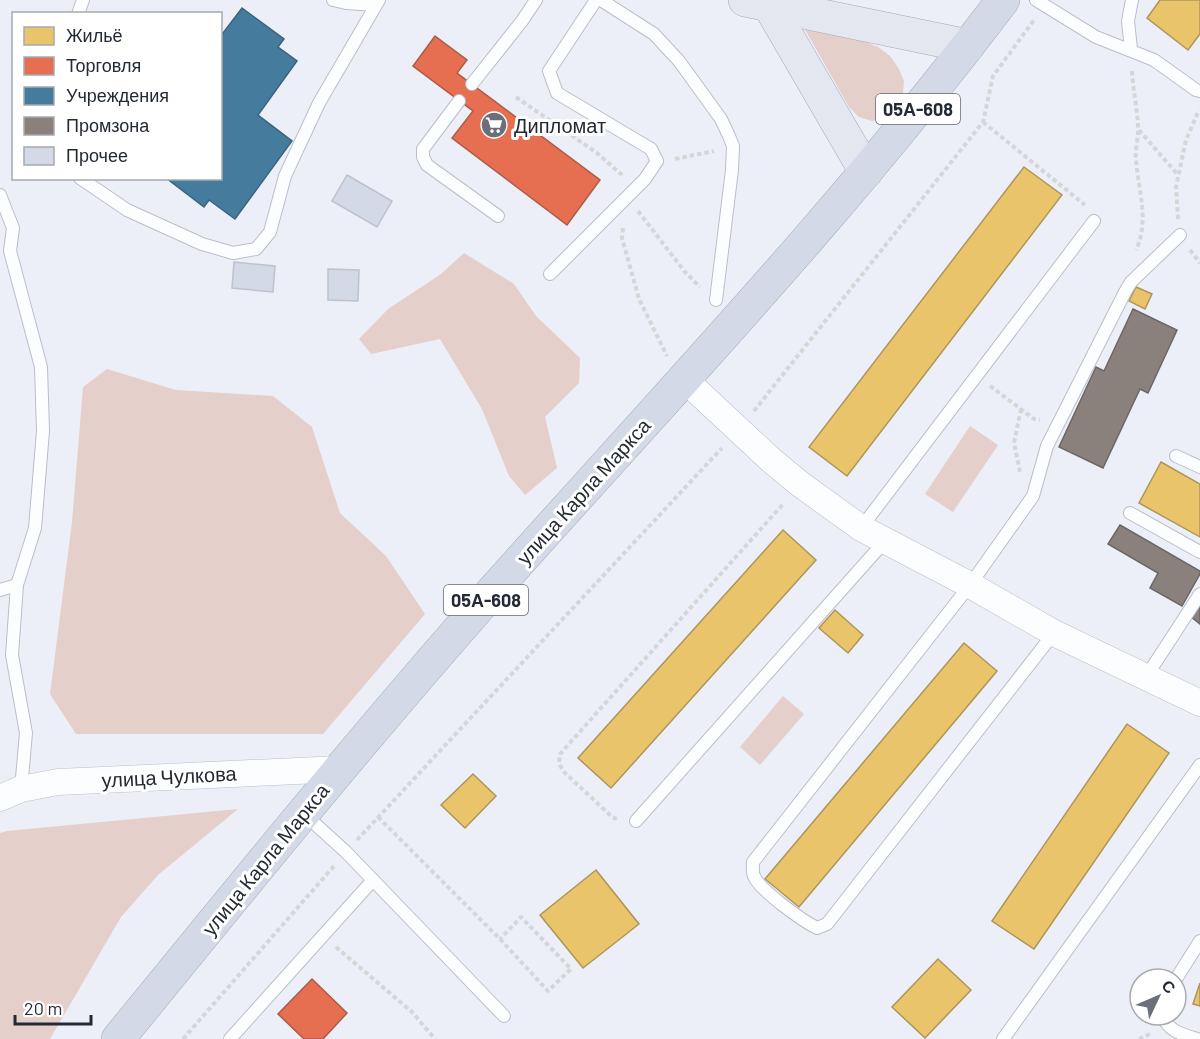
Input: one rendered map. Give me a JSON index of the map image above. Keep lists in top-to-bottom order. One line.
{"streets":{"highway":["05А-608","улица Карла Маркса"],"street":["улица Чулкова"]},"crossings":[["улица Карла Маркса","улица Чулкова"]],"places":{"supermarket":["Дипломат"]},"legend":["Жильё","Торговля","Учреждения","Промзона","Прочее"],"scale_bar":"20 m","north":"top right"}
